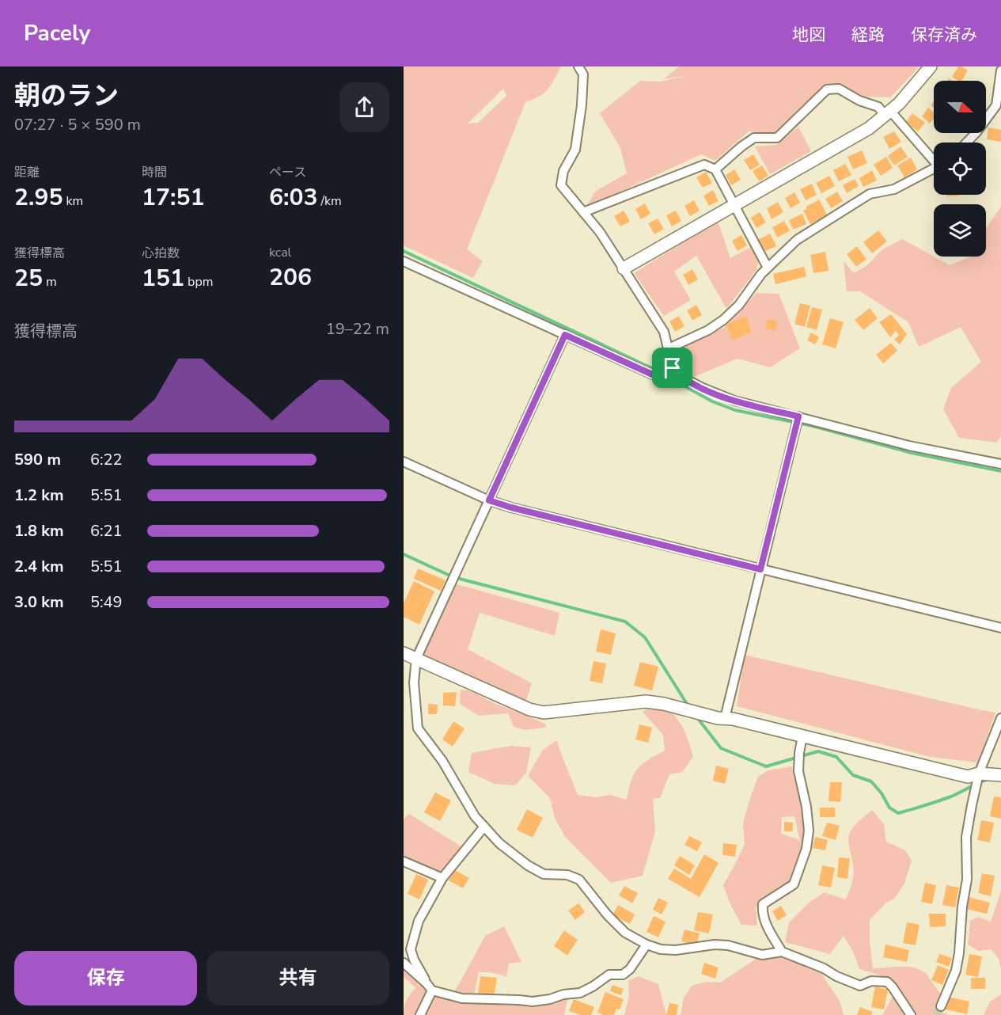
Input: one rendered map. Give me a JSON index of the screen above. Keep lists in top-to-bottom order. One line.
{"north":"right","page":{"header":"Pacely","nav":["地図","経路","保存済み"],"heading":["朝のラン","07:27 · 5 × 590 m"],"stats":[["距離","2.95 km"],["時間","17:51"],["ペース","6:03 /km"],["獲得標高","25 m"],["心拍数","151 bpm"],["kcal","206"]],"chart":["獲得標高","19–22 m"],"list":[{"name":"590 m","note":"6:22"},{"name":"1.2 km","note":"5:51"},{"name":"1.8 km","note":"6:21"},{"name":"2.4 km","note":"5:51"},{"name":"3.0 km","note":"5:49"}],"buttons":["保存","共有"]}}
